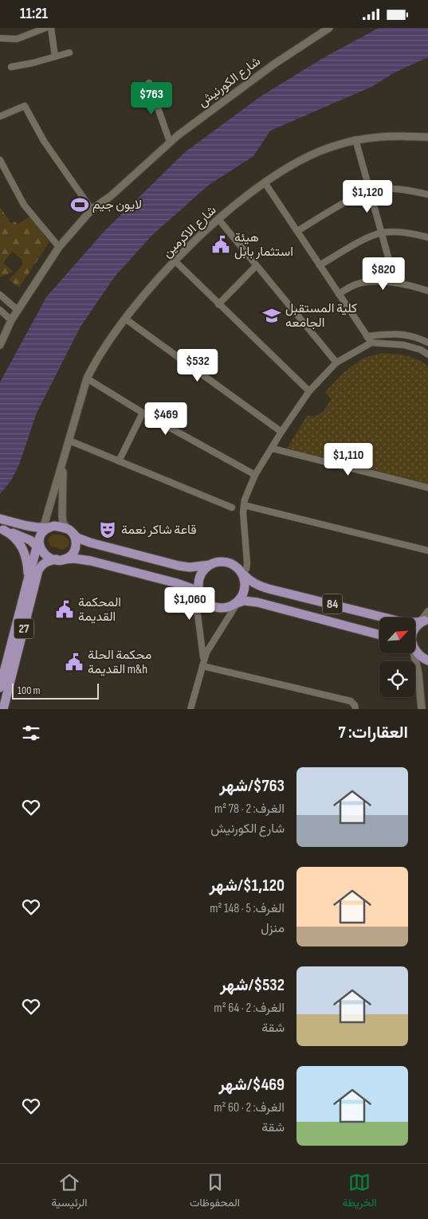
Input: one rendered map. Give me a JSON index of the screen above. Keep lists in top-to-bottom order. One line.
{"streets":{"main road":["84","27"],"street":["شارع الكورنيش","شارع الاكرمين"]},"crossings":[["شارع الاكرمين","84"],["شارع الاكرمين","27"],["84","27"]],"places":{"sports":["لايون جيم"],"public building":["هيئة استثمار بابل","المحكمة القديمة","محكمة الحلة القديمة m&h"],"school or university":["كلية المستقبل الجامعه"],"theatre":["قاعة شاكر نعمة"]},"scale_bar":"100 m","north":"top right","page":{"status":"11:21","price":["$763","$1,120","$820","$532","$469","$1,110","$1,060"],"scale":"100 m","heading":"العقارات: 7","list":[{"name":"$763/شهر","note":"الغرف: 2 · 78 m² · شارع الكورنيش"},{"name":"$1,120/شهر","note":"الغرف: 5 · 148 m² · منزل"},{"name":"$532/شهر","note":"الغرف: 2 · 64 m² · شقة"},{"name":"$469/شهر","note":"الغرف: 2 · 60 m² · شقة"}],"tabs":["الخريطة","المحفوظات","الرئيسية"]}}
